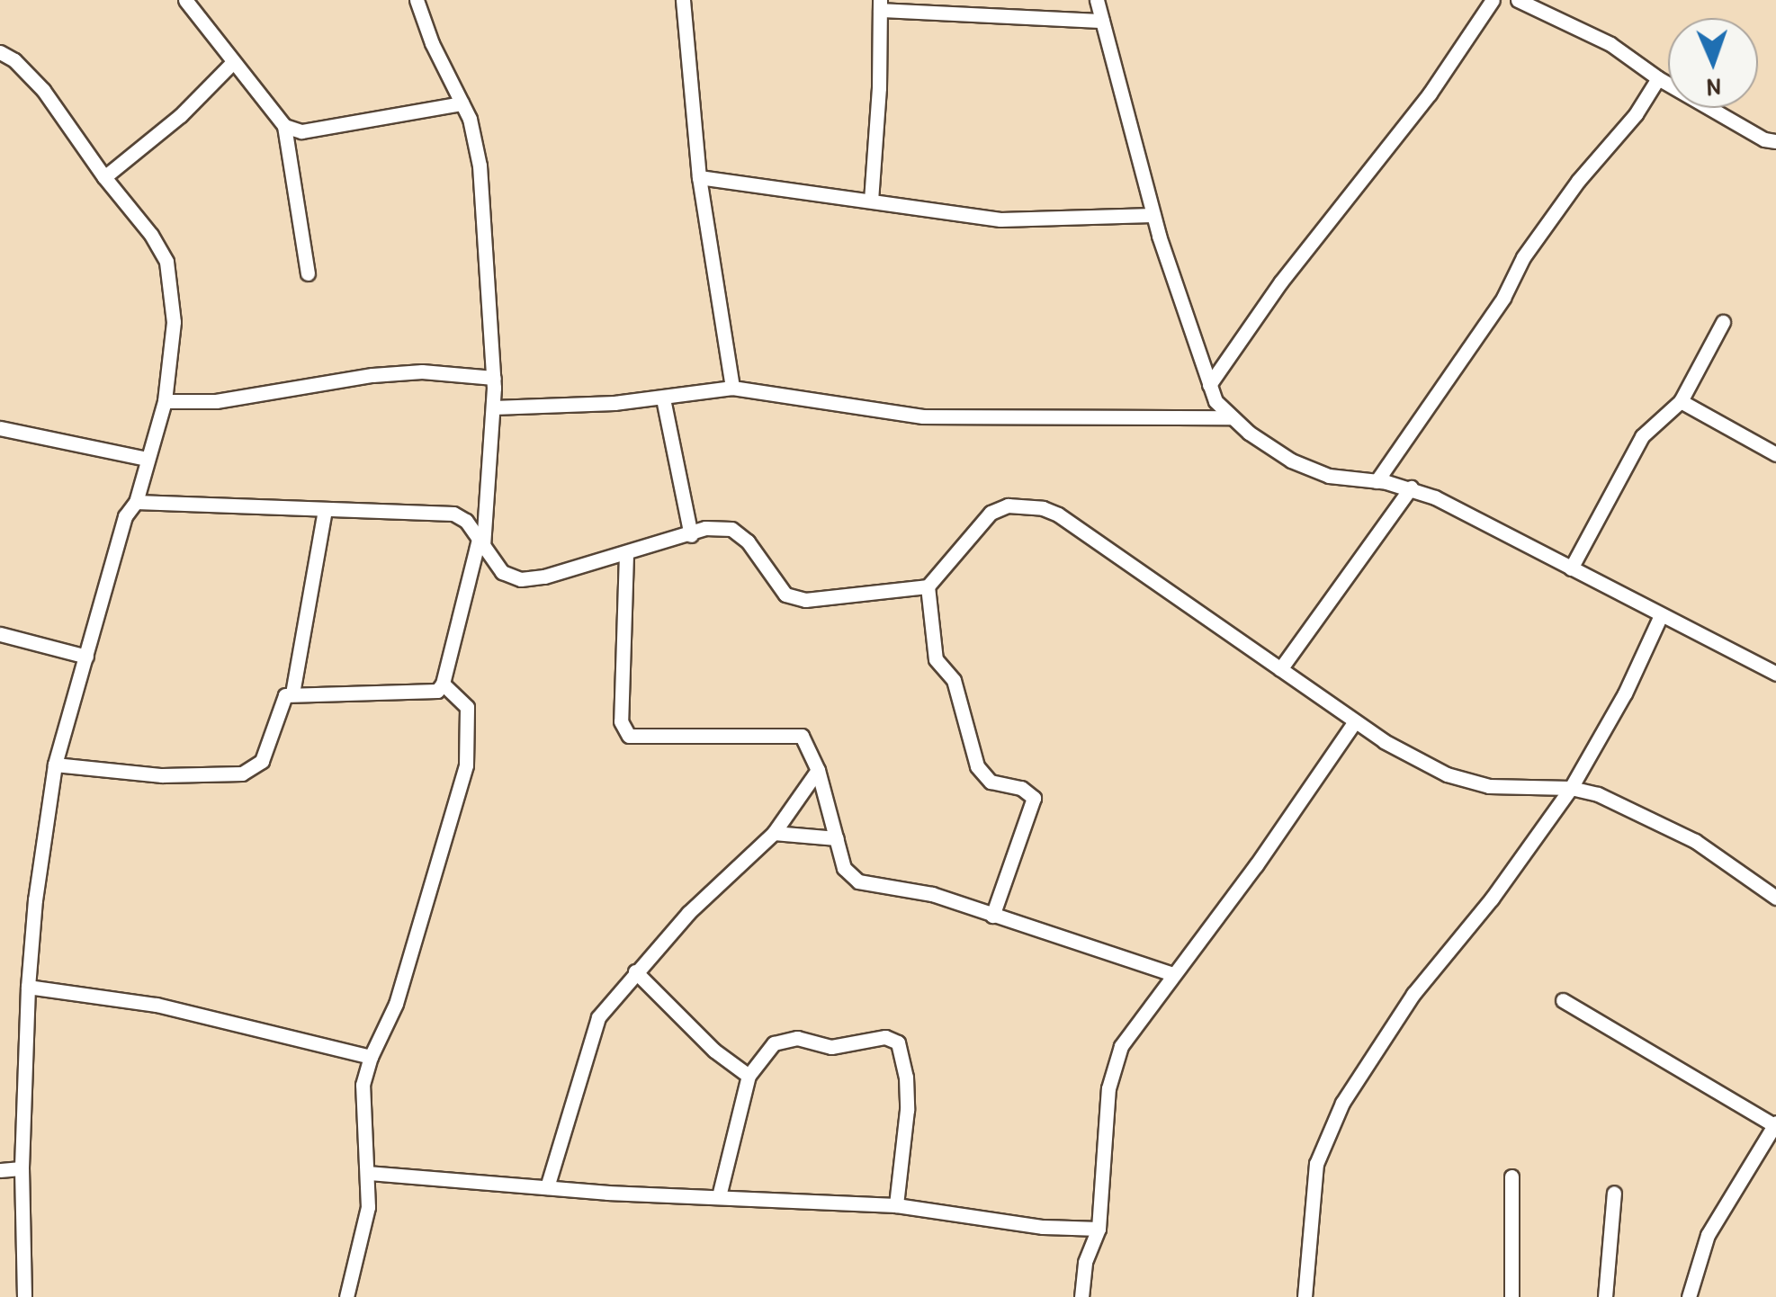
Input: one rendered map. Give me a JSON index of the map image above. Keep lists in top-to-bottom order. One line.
{"north":"bottom"}
